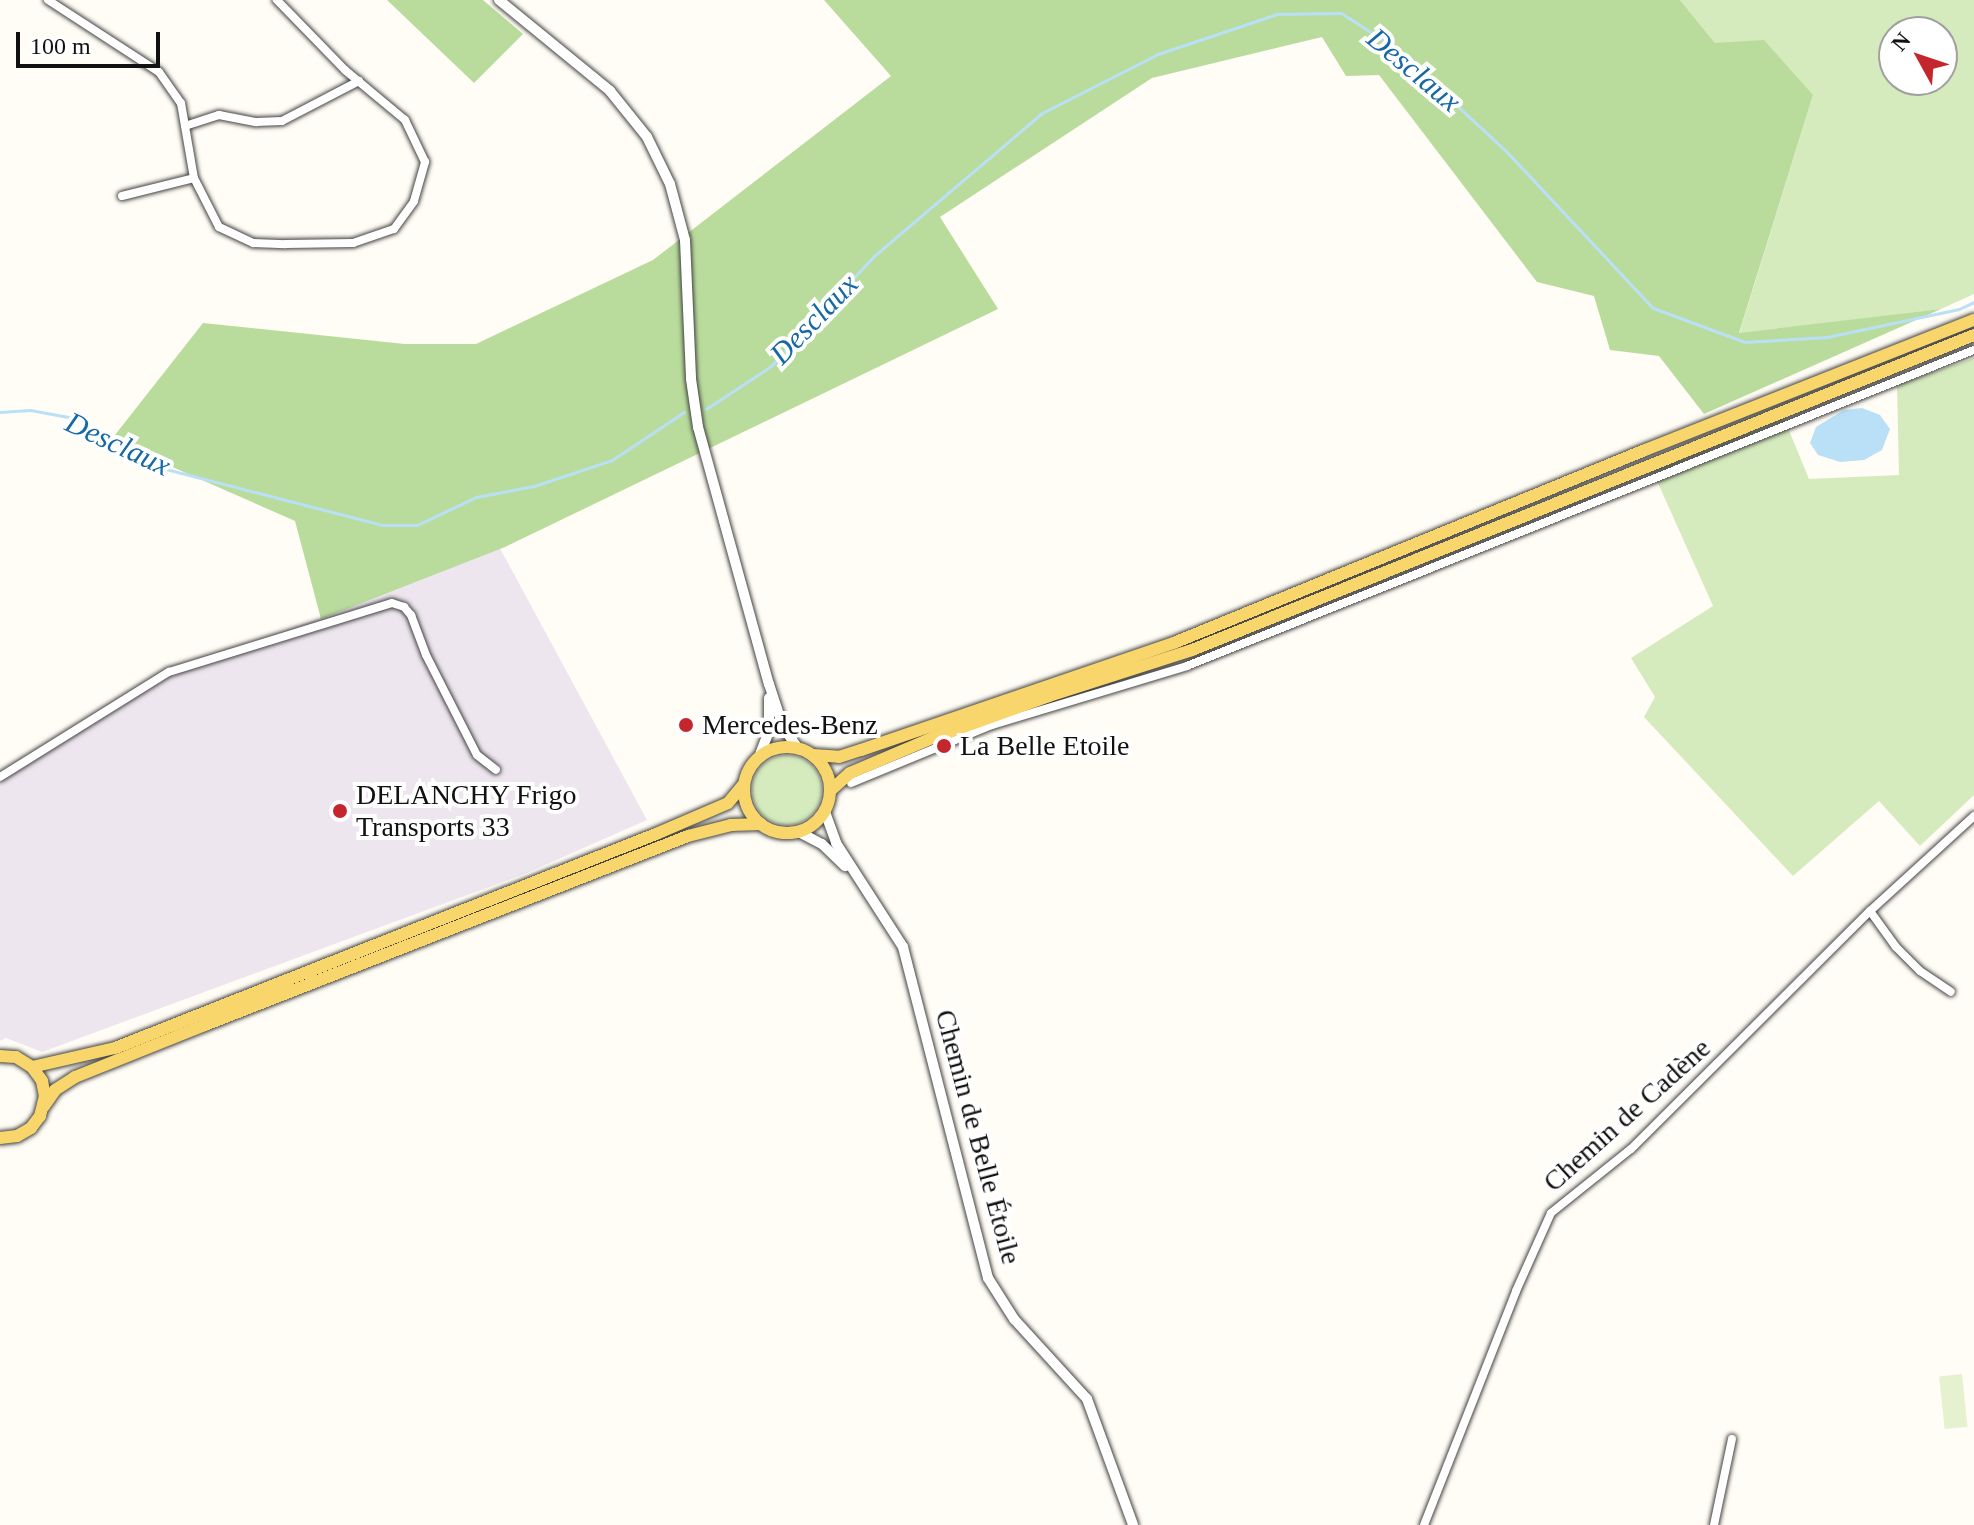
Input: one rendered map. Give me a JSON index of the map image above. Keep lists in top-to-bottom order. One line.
{"streets":{"street":["Chemin de Cadène","Chemin de Belle Étoile"]},"water":["Desclaux"],"places":["Mercedes-Benz","La Belle Etoile","DELANCHY Frigo Transports 33"],"scale_bar":"100 m","north":"top left"}
